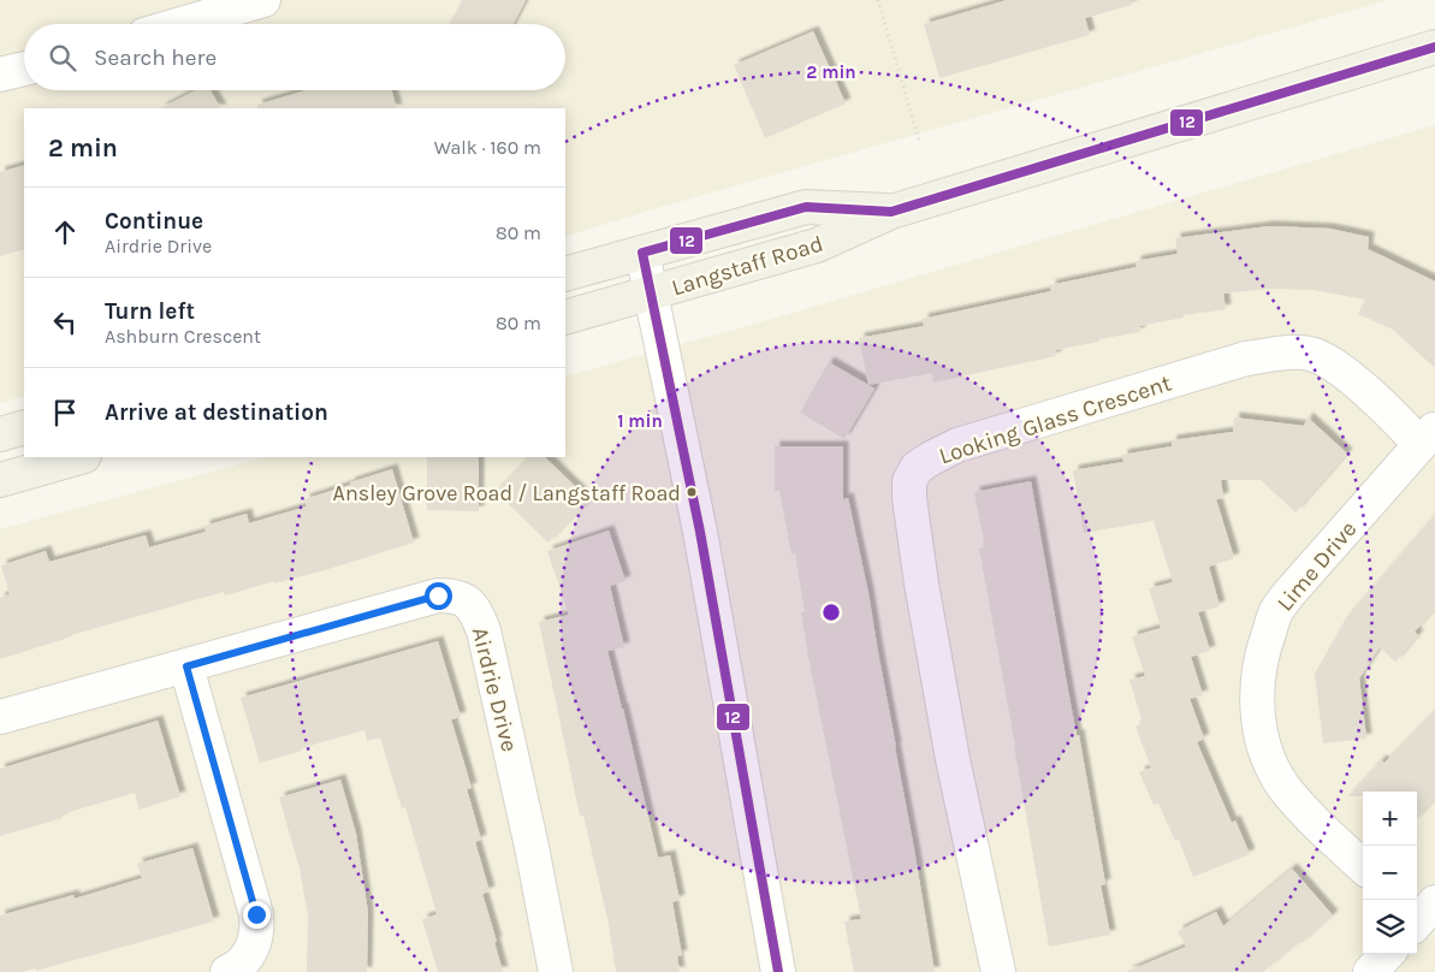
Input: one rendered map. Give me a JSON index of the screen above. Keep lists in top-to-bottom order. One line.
{"streets":{"main road":["Langstaff Road"],"street":["Looking Glass Crescent","Lime Drive","Airdrie Drive"]},"crossings":[["Looking Glass Crescent","Lime Drive"]],"places":["Ansley Grove Road / Langstaff Road"],"lines":["transit line 12"],"page":{"search":"Search here","heading":["2 min","Walk · 160 m"],"list":[["Continue","Airdrie Drive","80 m"],["Turn left","Ashburn Crescent","80 m"],"Arrive at destination"],"map_buttons":["+","−"]},"rings":["2 min","1 min"]}
